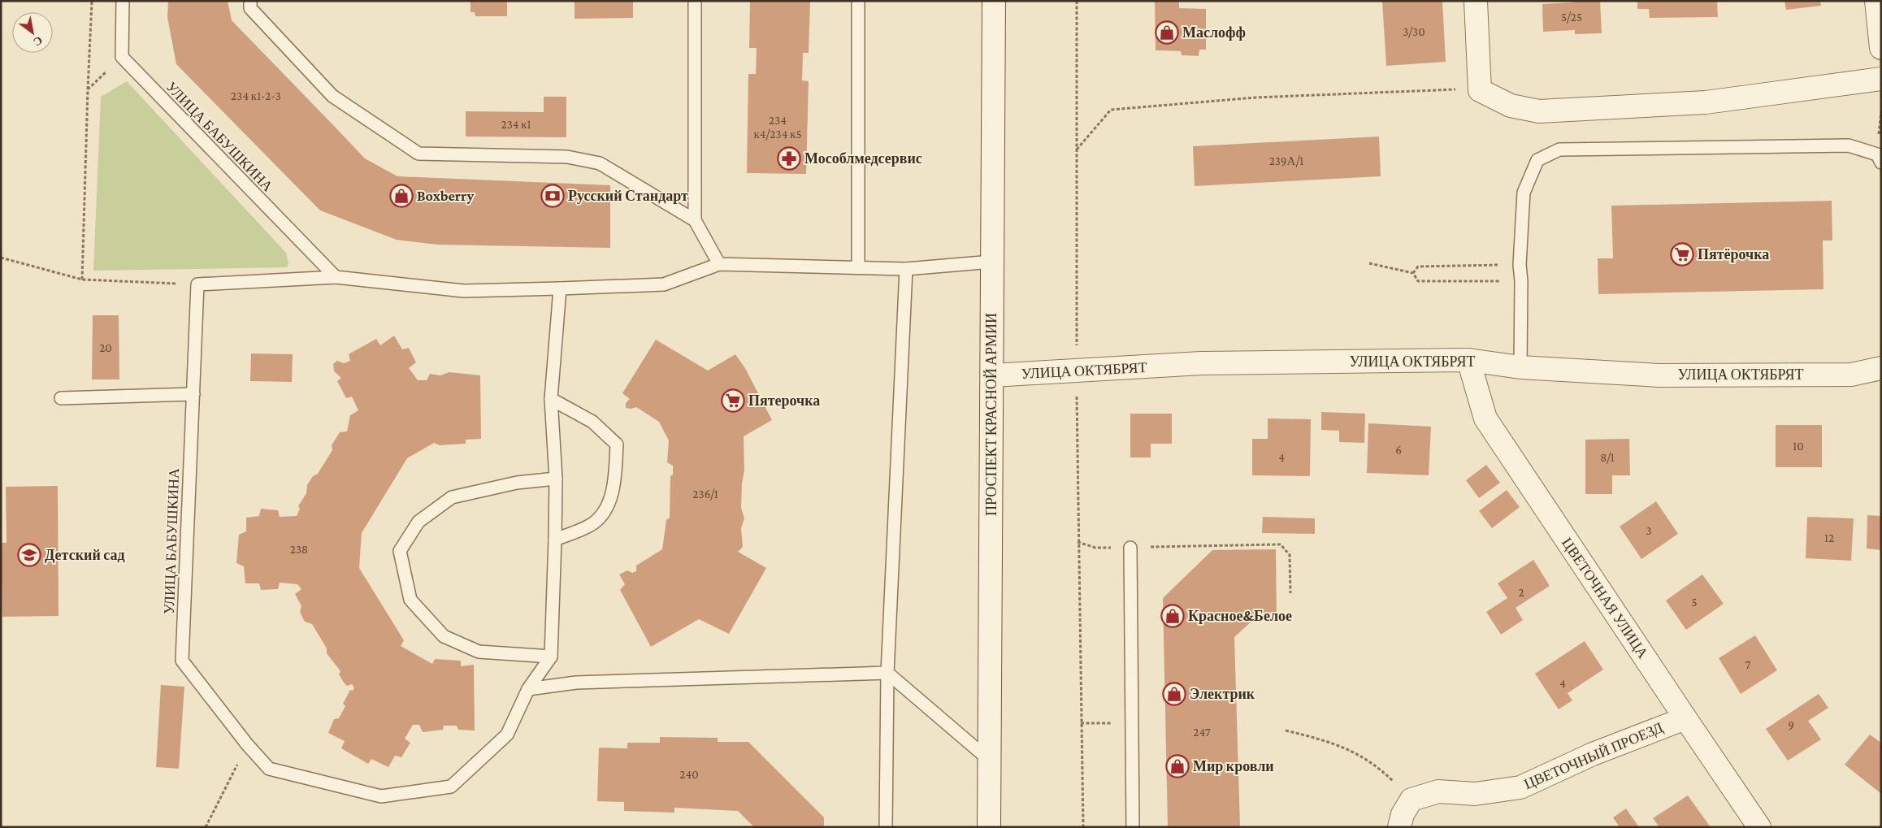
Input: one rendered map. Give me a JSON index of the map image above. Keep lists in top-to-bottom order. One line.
{"streets":{"street":["УЛИЦА ОКТЯБРЯТ","ПРОСПЕКТ КРАСНОЙ АРМИИ","ЦВЕТОЧНАЯ УЛИЦА","ЦВЕТОЧНЫЙ ПРОЕЗД"],"lane":["УЛИЦА БАБУШКИНА"]},"crossings":[["УЛИЦА ОКТЯБРЯТ","ПРОСПЕКТ КРАСНОЙ АРМИИ"],["УЛИЦА ОКТЯБРЯТ","ЦВЕТОЧНАЯ УЛИЦА"],["ЦВЕТОЧНАЯ УЛИЦА","ЦВЕТОЧНЫЙ ПРОЕЗД"]],"places":{"shop":["Маслофф","Boxberry","Красное&Белое","Электрик","Мир кровли"],"pharmacy":["Мособлмедсервис"],"bank":["Русский Стандарт"],"supermarket":["Пятёрочка","Пятерочка"],"school or university":["Детский сад"]},"house_numbers":["5/25","3/30","234 к1-2-3","234 к4/234 к5","234 к1","239А/1","20","10","6","4","8/1","236/1","3","12","238","2","5","7","4","9","247","240"],"north":"bottom right"}
